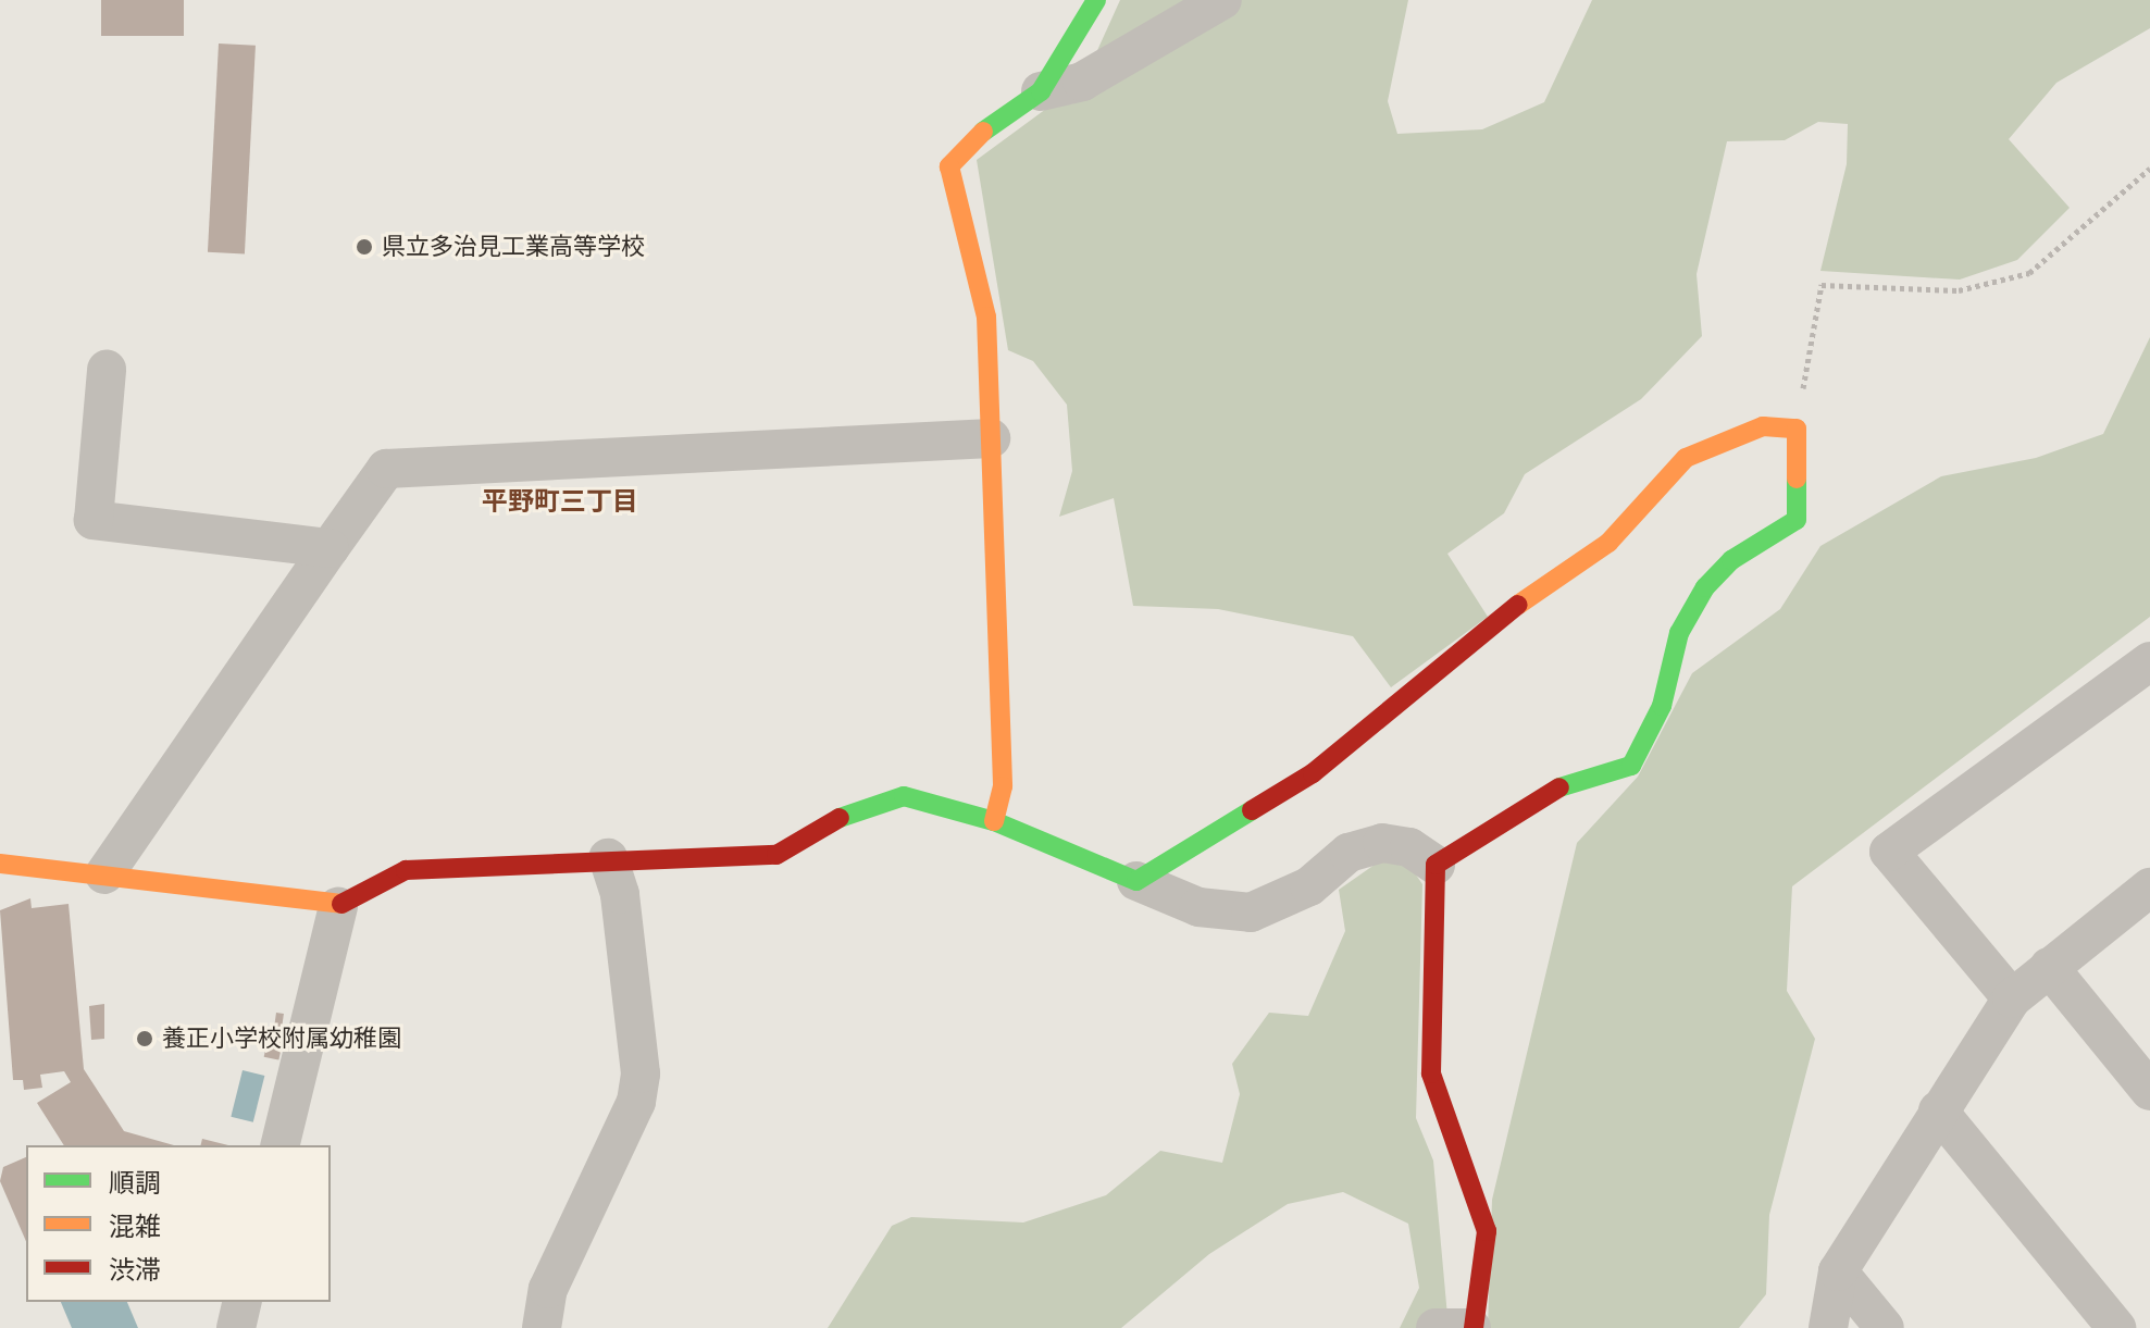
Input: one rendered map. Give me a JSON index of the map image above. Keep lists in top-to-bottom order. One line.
{"districts":["平野町三丁目"],"places":["県立多治見工業高等学校","養正小学校附属幼稚園"],"legend":["順調","混雑","渋滞"]}
